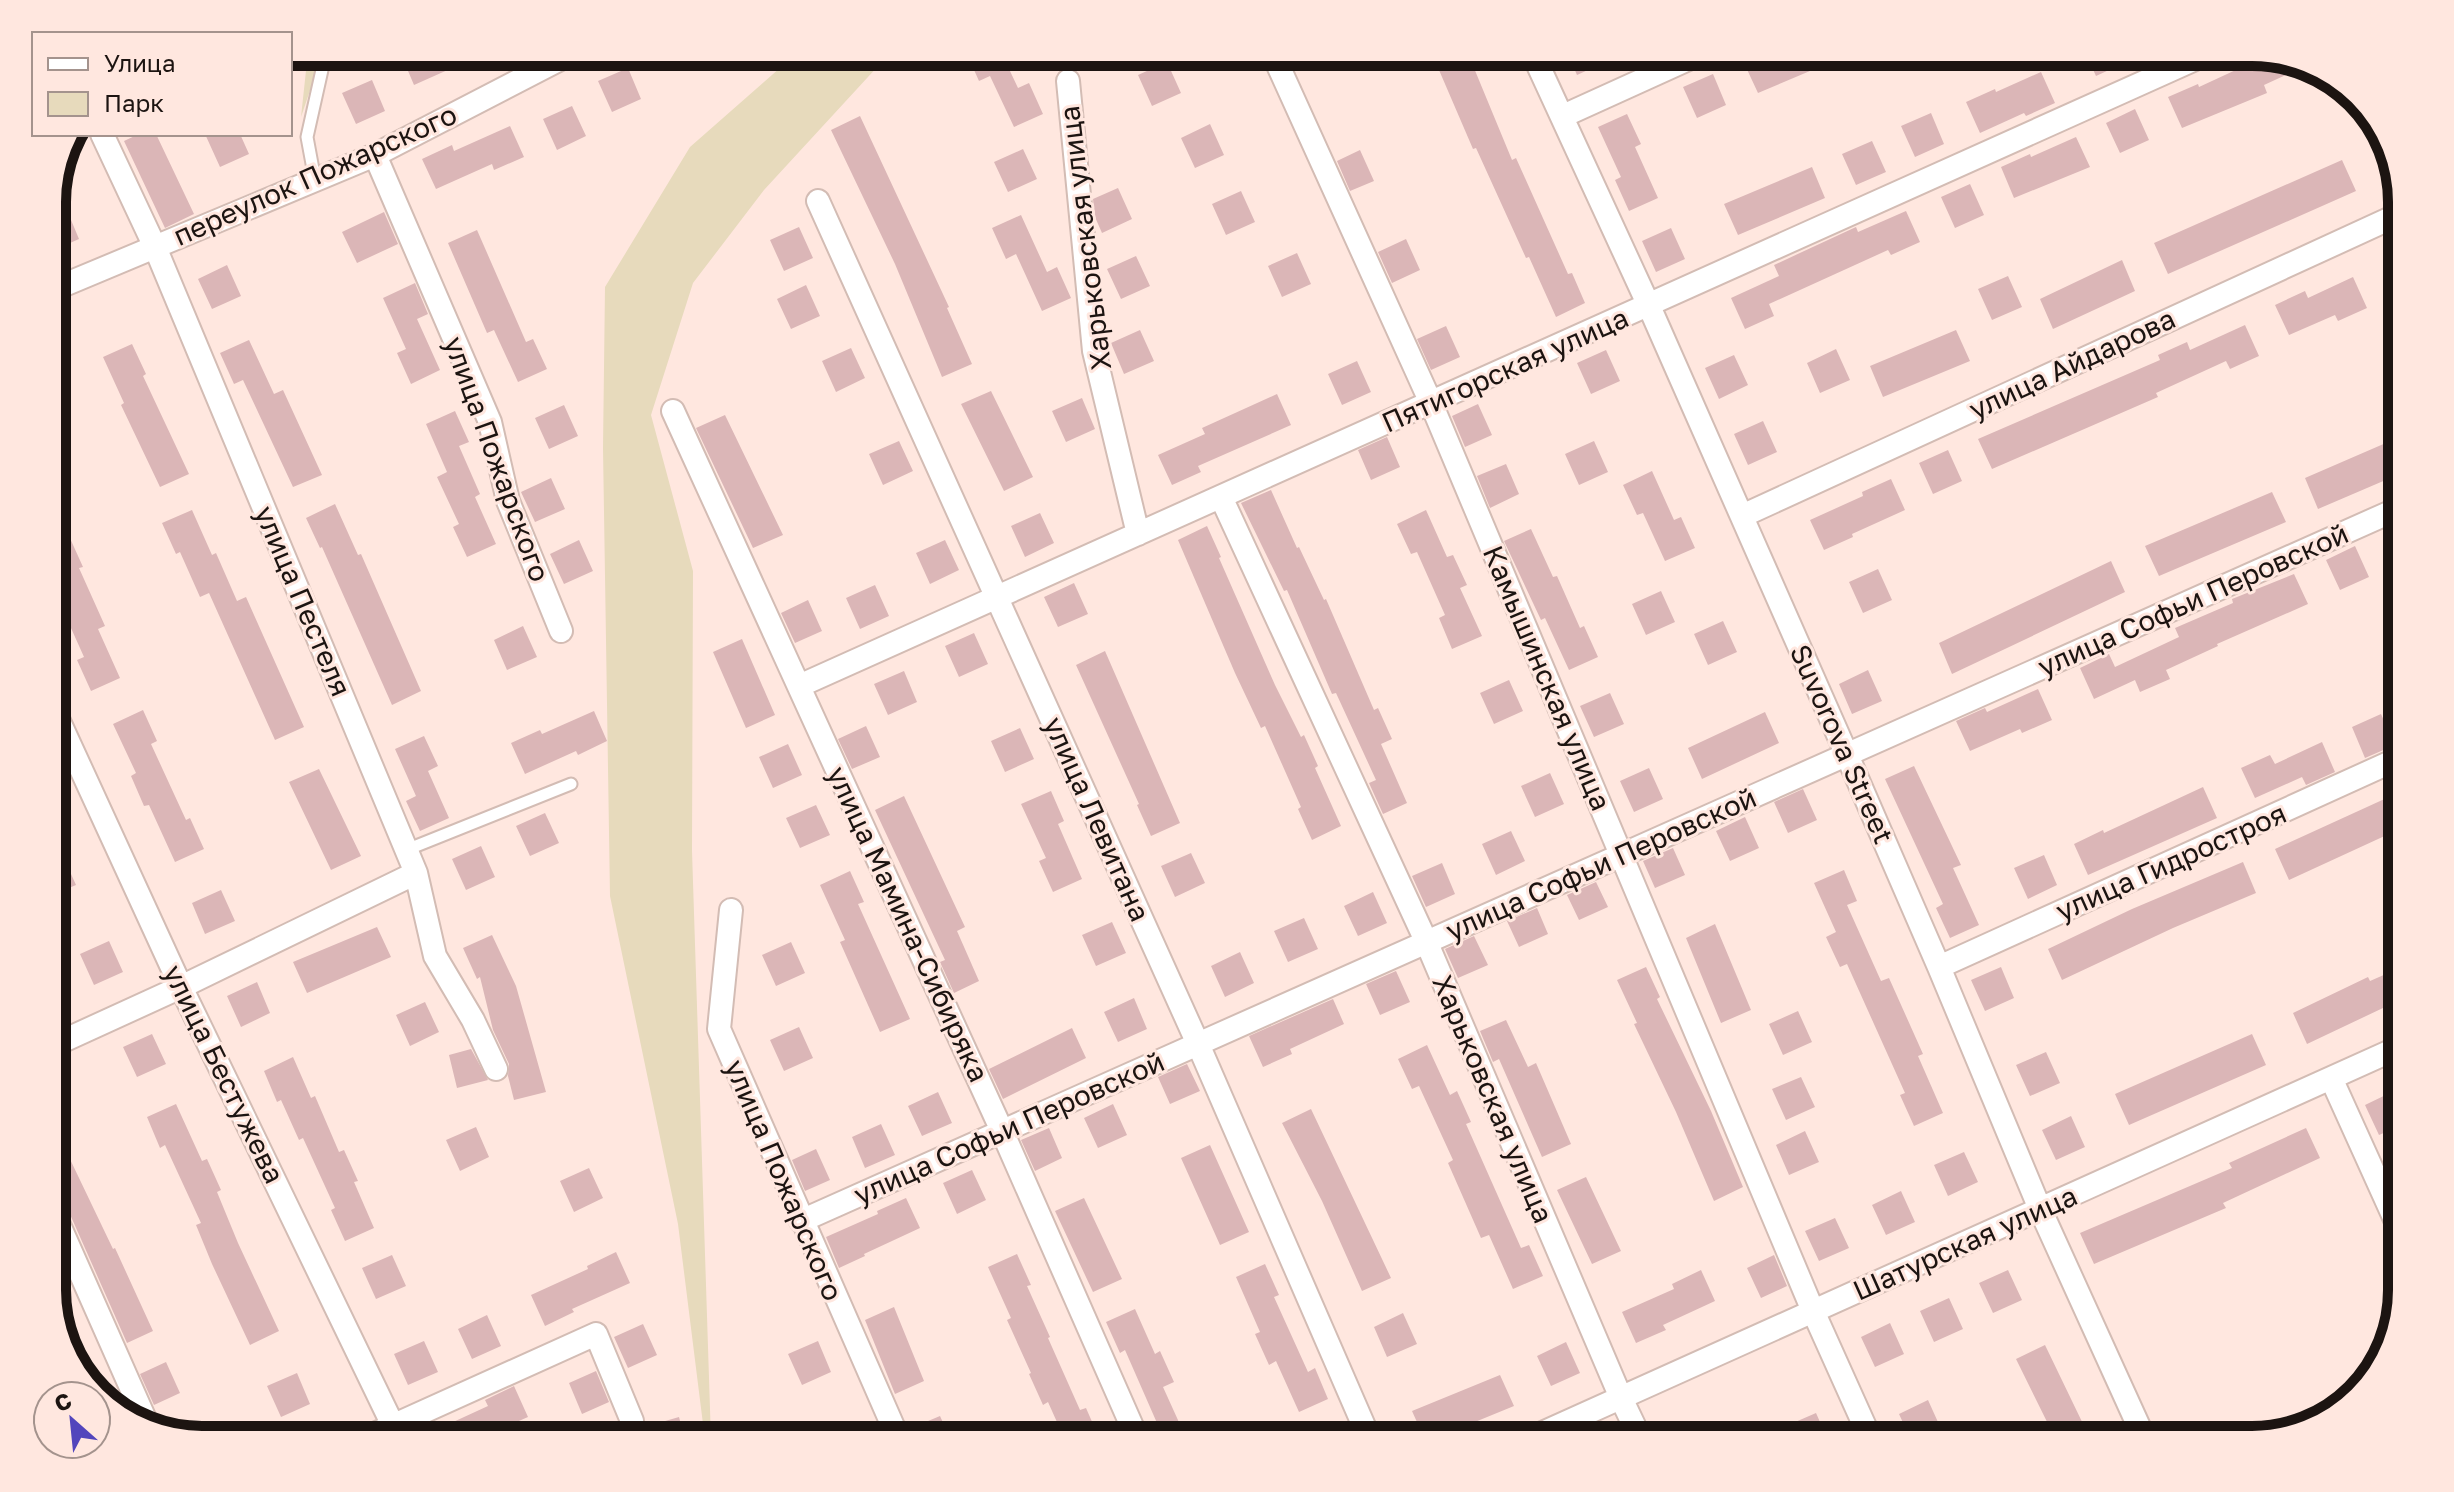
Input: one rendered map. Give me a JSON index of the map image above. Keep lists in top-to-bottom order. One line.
{"streets":{"street":["переулок Пожарского","Харьковская улица","улица Айдарова","Пятигорская улица","улица Пожарского","улица Софьи Перовской","улица Пестеля","Камышинская улица","Suvorova Street","улица Левитана","улица Гидростроя","улица Мамина-Сибиряка","улица Бестужева","Шатурская улица"]},"crossings":[["переулок Пожарского","улица Пожарского"],["переулок Пожарского","улица Пестеля"],["Харьковская улица","Пятигорская улица"],["Харьковская улица","улица Софьи Перовской"],["Харьковская улица","Шатурская улица"],["улица Айдарова","Suvorova Street"],["Пятигорская улица","Камышинская улица"],["Пятигорская улица","Suvorova Street"],["Пятигорская улица","улица Левитана"],["Пятигорская улица","улица Мамина-Сибиряка"],["улица Пожарского","улица Софьи Перовской"],["улица Софьи Перовской","Камышинская улица"],["улица Софьи Перовской","Suvorova Street"],["улица Софьи Перовской","улица Левитана"],["улица Софьи Перовской","улица Мамина-Сибиряка"],["Камышинская улица","Шатурская улица"],["Suvorova Street","улица Гидростроя"],["Suvorova Street","Шатурская улица"]],"legend":["Улица","Парк"],"north":"top left"}
